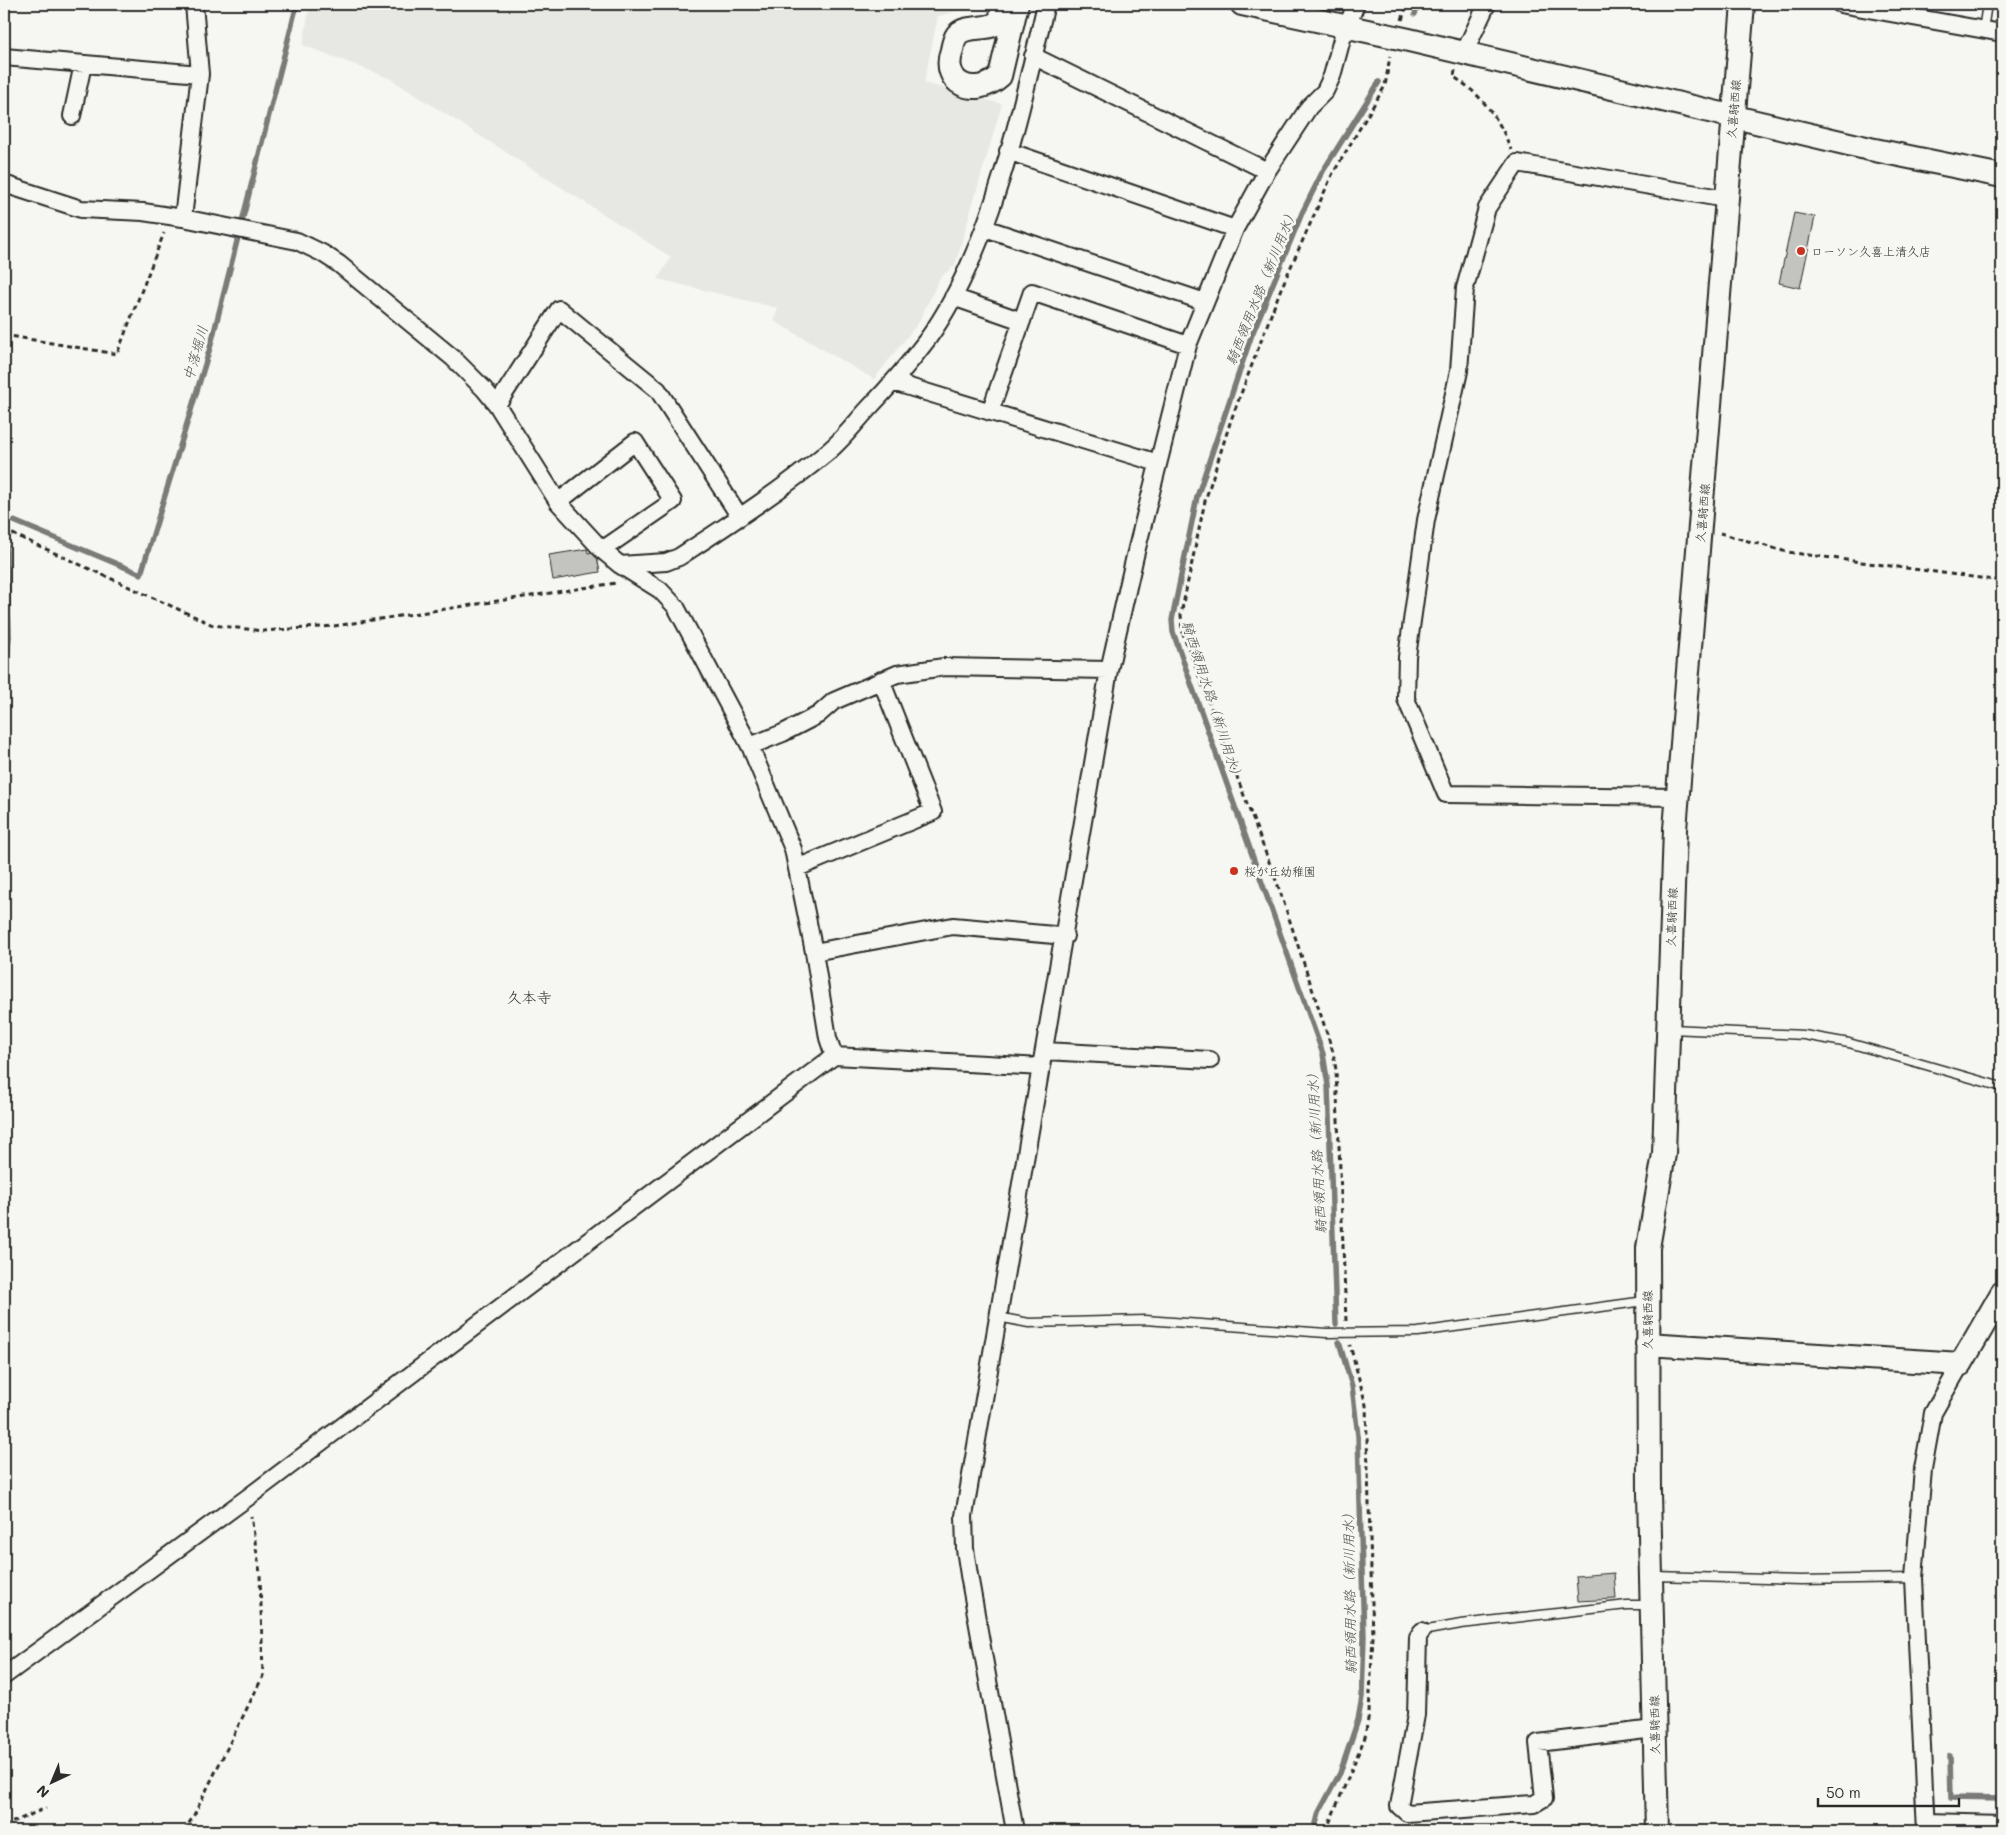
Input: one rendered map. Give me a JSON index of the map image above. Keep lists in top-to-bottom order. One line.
{"streets":{"main road":["久喜騎西線"]},"districts":["久本寺"],"water":["騎西領用水路（新川用水）","中落堀川"],"places":["ローソン久喜上清久店","桜が丘幼稚園"],"scale_bar":"50 m","north":"bottom left"}
